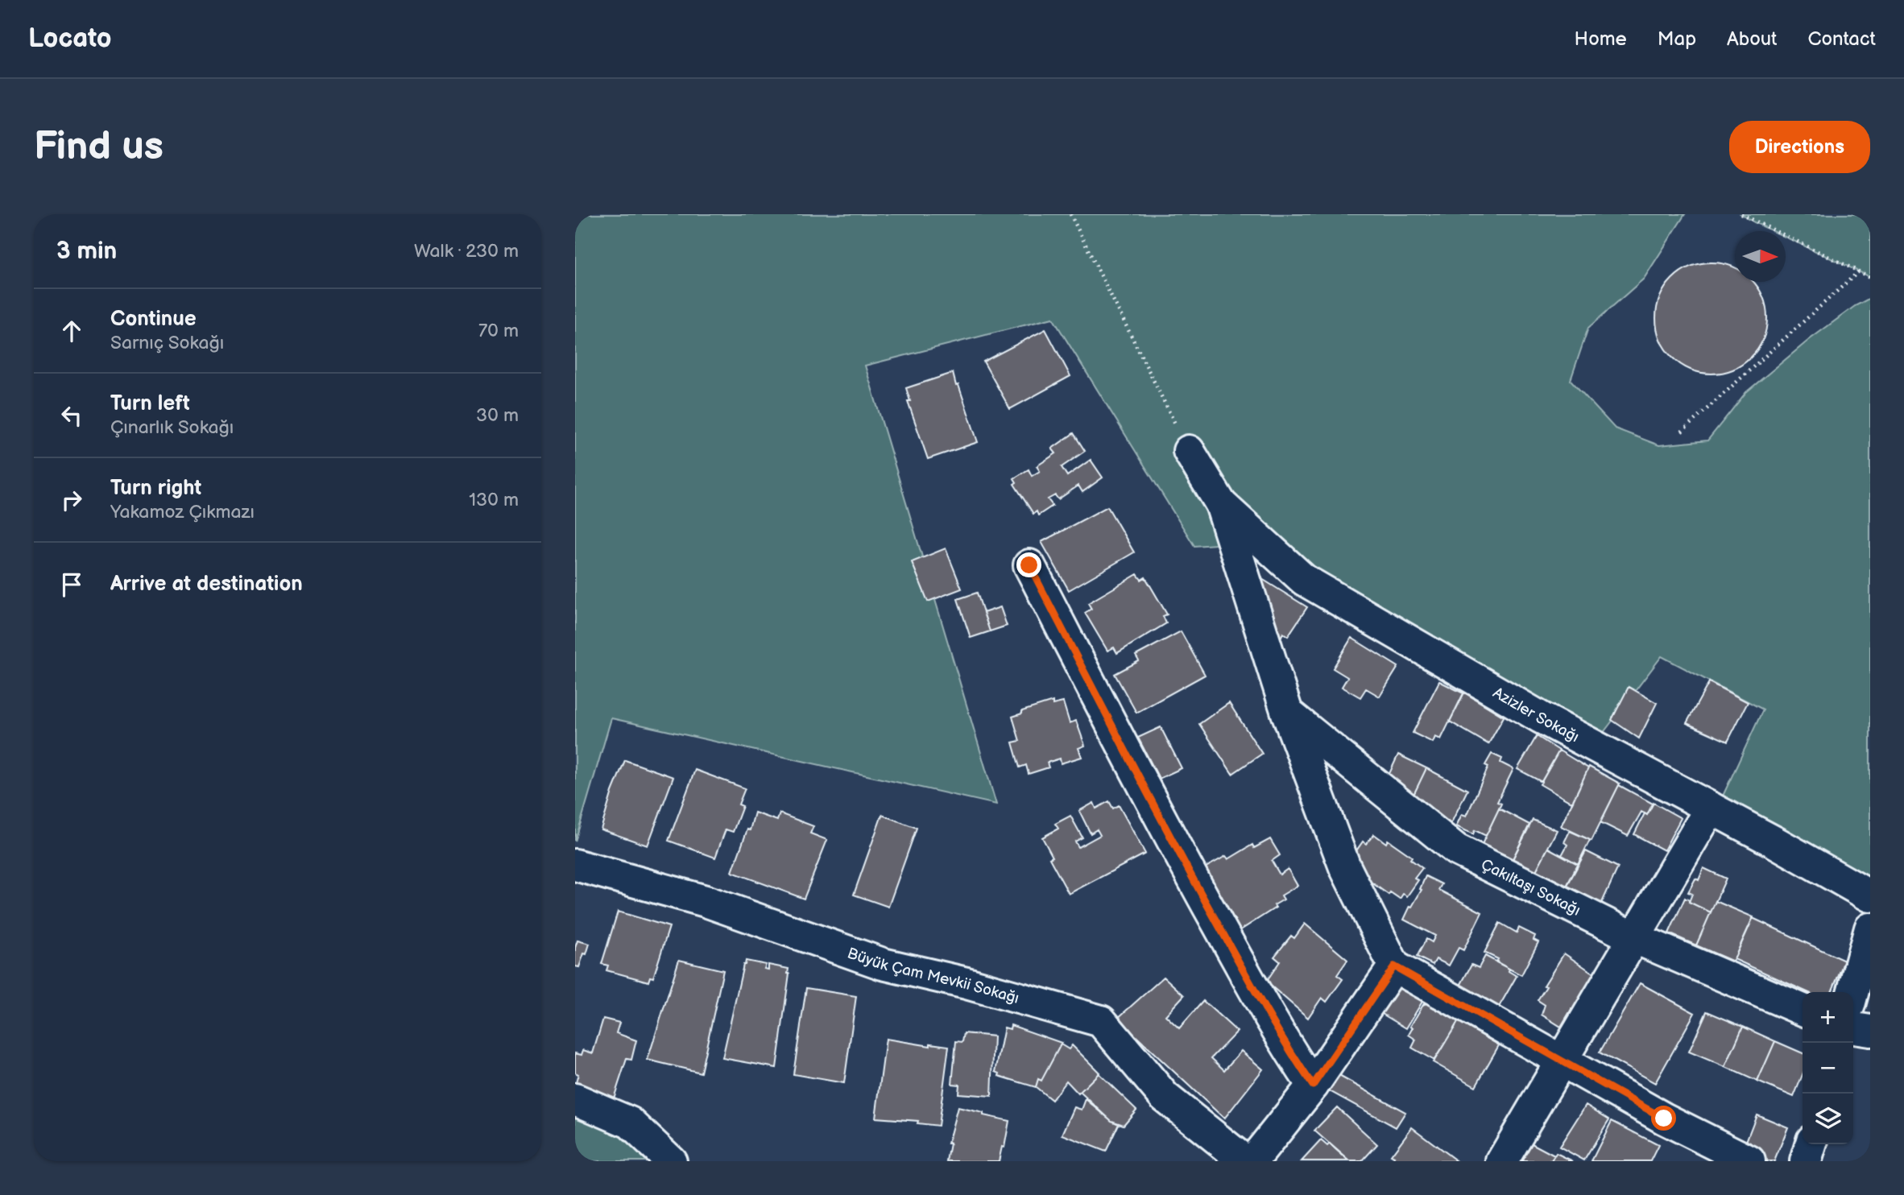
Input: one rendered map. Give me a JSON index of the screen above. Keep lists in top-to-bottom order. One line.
{"streets":{"street":["Azizler Sokağı","Çakıltaşı Sokağı","Büyük Çam Mevkii Sokağı"]},"crossings":[["Azizler Sokağı","Çakıltaşı Sokağı"]],"north":"right","page":{"header":"Locato","nav":["Home","Map","About","Contact"],"buttons":"Directions","title":"Find us","heading":["3 min","Walk · 230 m"],"list":[["Continue","Sarnıç Sokağı","70 m"],["Turn left","Çınarlık Sokağı","30 m"],["Turn right","Yakamoz Çıkmazı","130 m"],"Arrive at destination"],"map_buttons":["+","−"]}}
